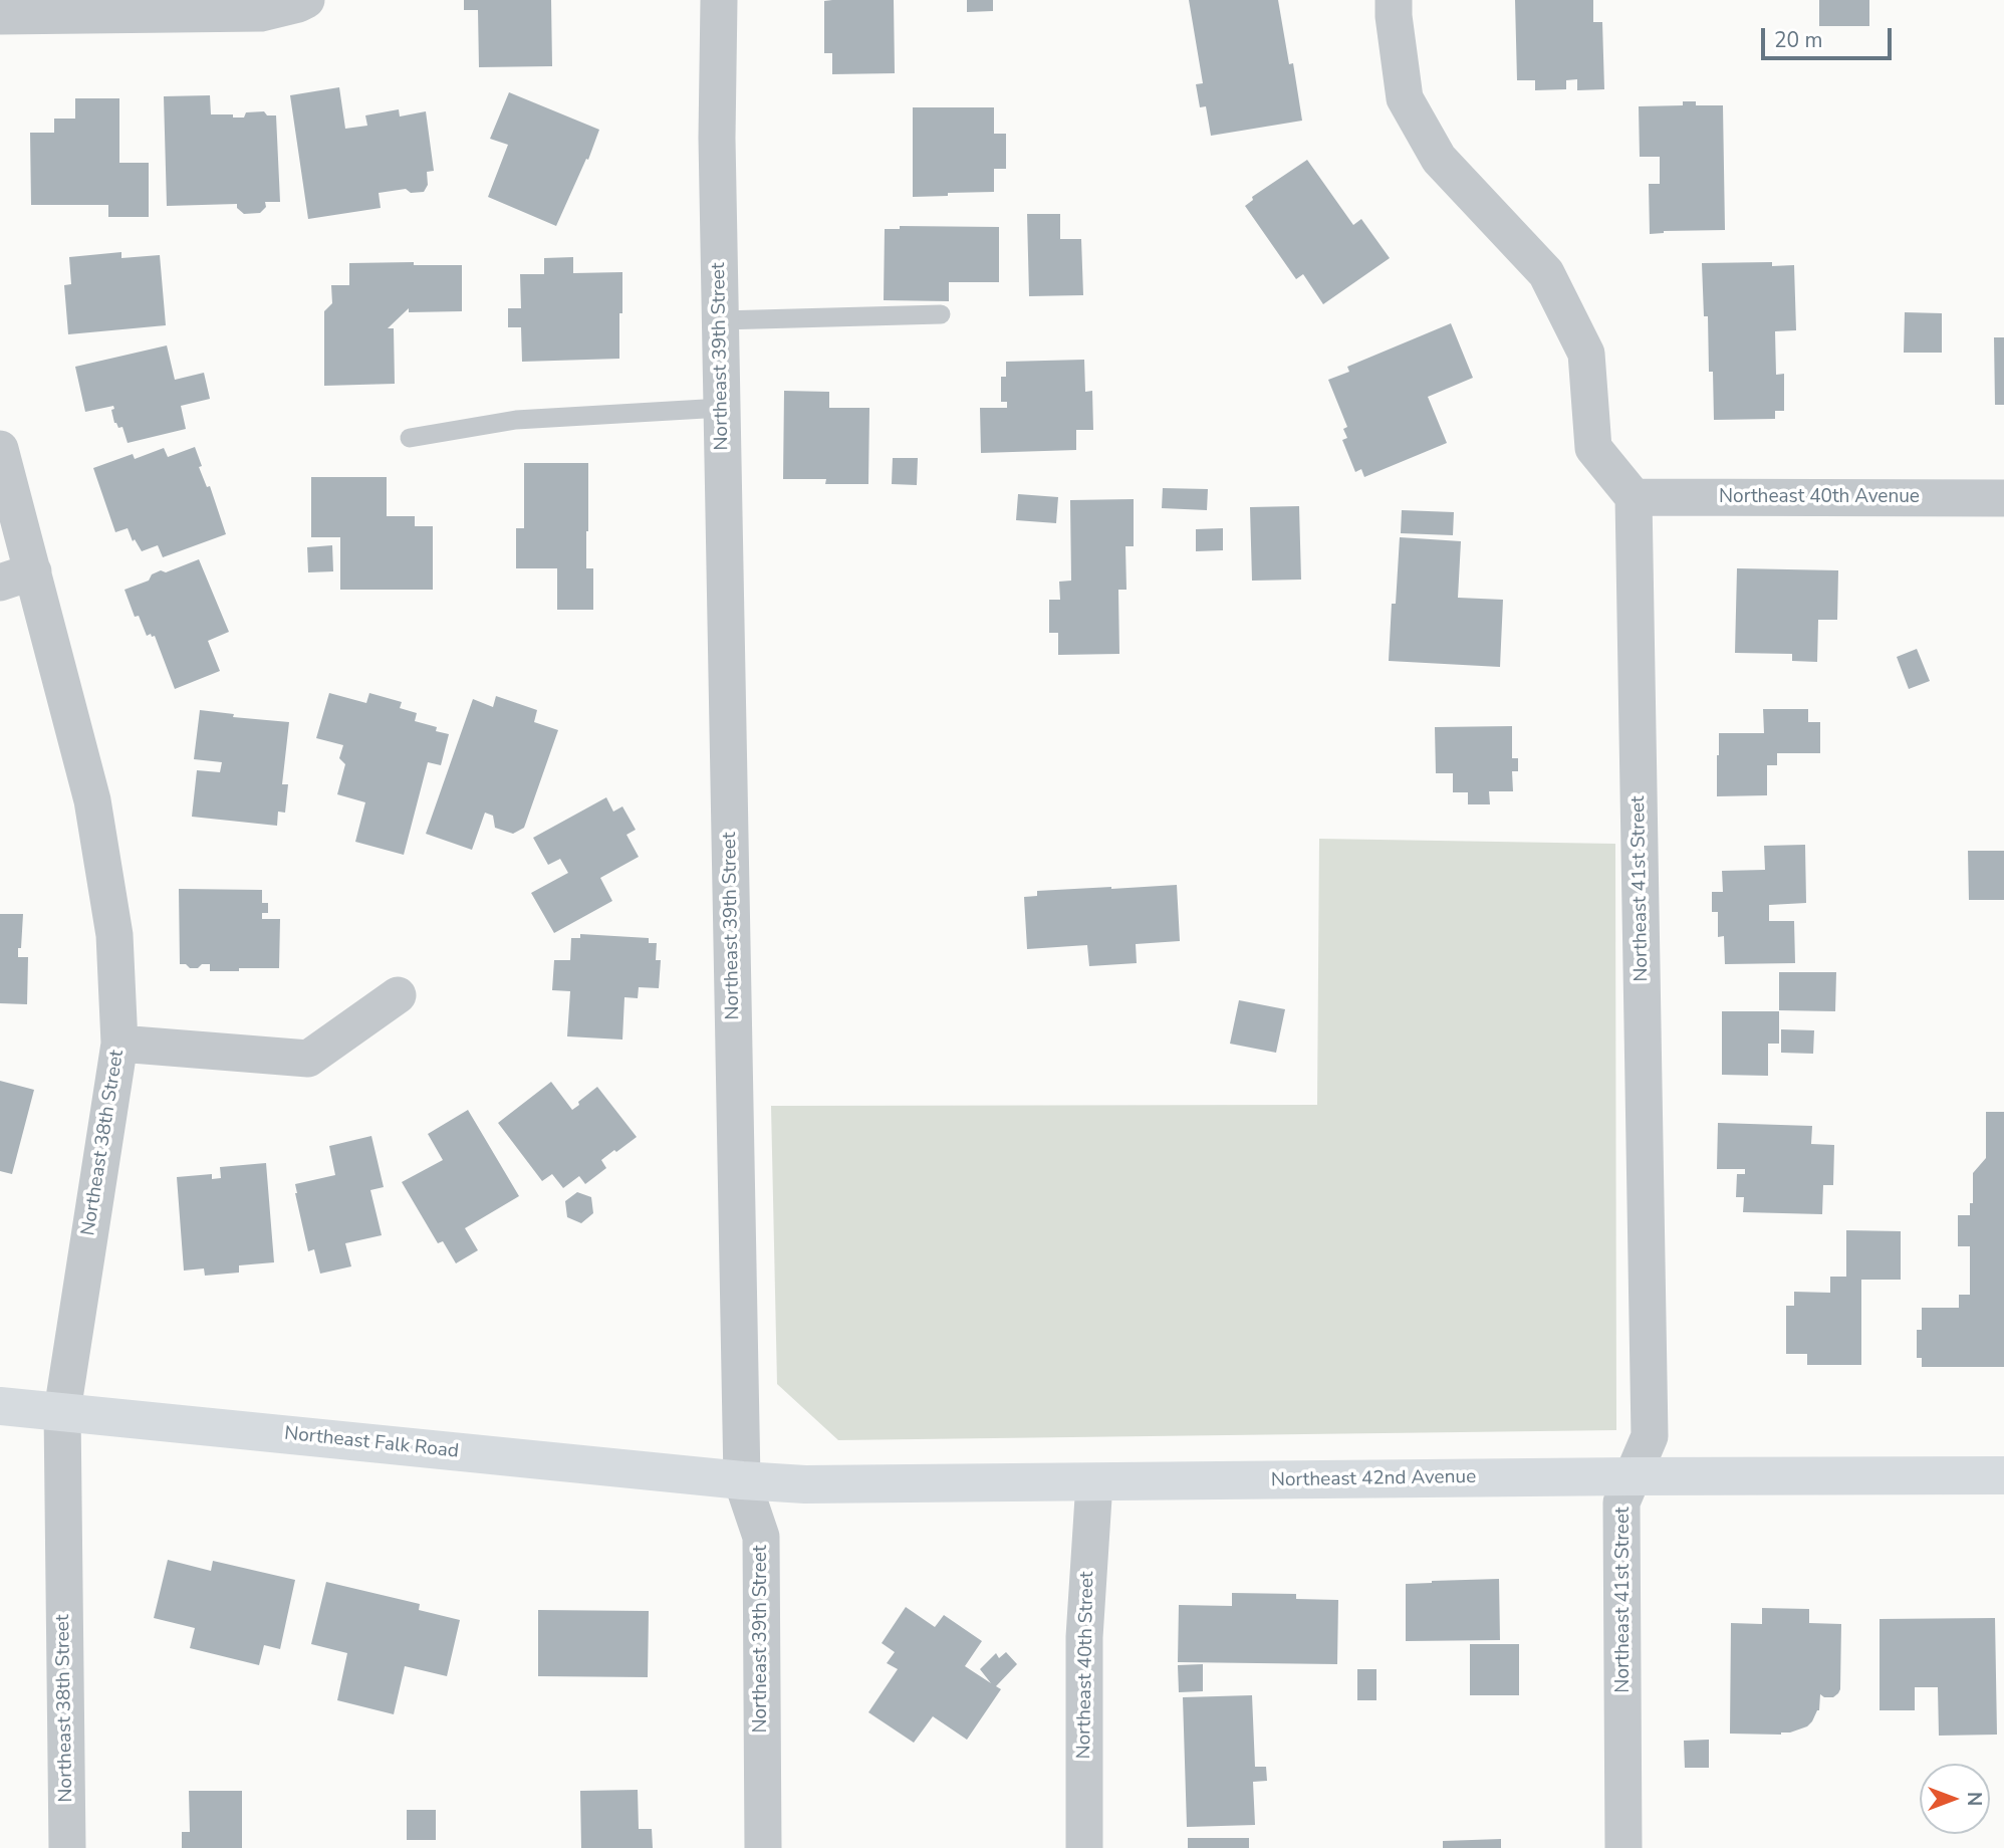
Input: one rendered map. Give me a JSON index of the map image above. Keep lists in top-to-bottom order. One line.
{"streets":{"street":["Northeast 39th Street","Northeast 40th Avenue","Northeast 41st Street","Northeast 38th Street","Northeast Falk Road","Northeast 42nd Avenue","Northeast 40th Street"]},"crossings":[["Northeast 39th Street","Northeast Falk Road"],["Northeast 39th Street","Northeast 42nd Avenue"],["Northeast 40th Avenue","Northeast 41st Street"],["Northeast 41st Street","Northeast 42nd Avenue"],["Northeast 38th Street","Northeast Falk Road"],["Northeast Falk Road","Northeast 42nd Avenue"],["Northeast 42nd Avenue","Northeast 40th Street"]],"scale_bar":"20 m","north":"right"}
